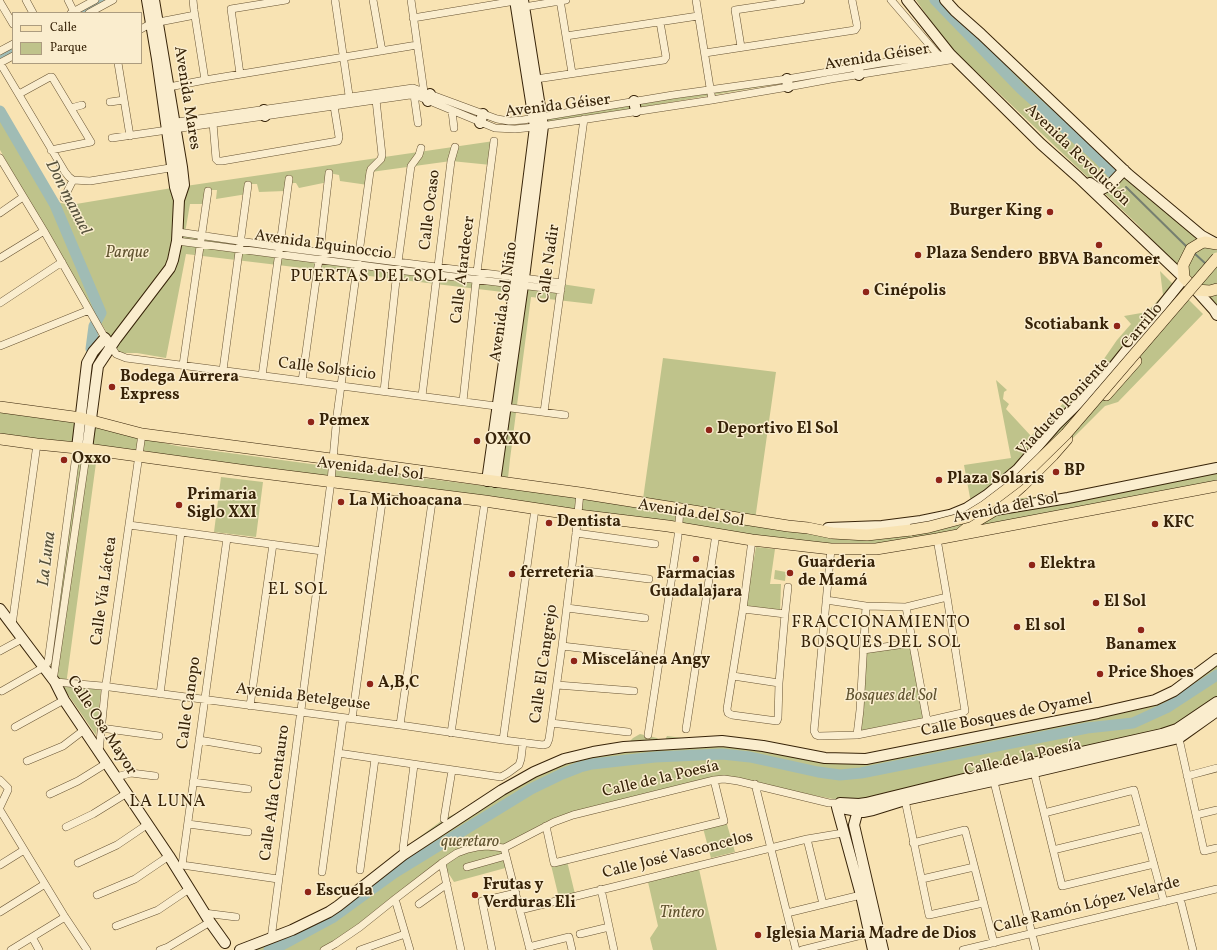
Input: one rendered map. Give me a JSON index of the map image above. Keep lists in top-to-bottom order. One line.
{"streets":{"main road":["Carrillo","Viaducto Poniente","Avenida del Sol"],"street":["Avenida Géiser","Avenida Mares","Avenida Revolución","Calle Ocaso","Avenida Equinoccio","Calle Nadir","Calle Atardecer","Avenida Sol Niño","Calle Solsticio","Calle Vía Láctea","Calle El Cangrejo","Avenida Betelgeuse","Calle Canopo","Calle Bosques de Oyamel","Calle Osa Mayor","Calle de la Poesía","Calle Alfa Centauro","Calle José Vasconcelos","Calle Ramón López Velarde"]},"crossings":[["Avenida Géiser","Avenida Mares"],["Avenida Géiser","Avenida Revolución"],["Avenida Géiser","Calle Nadir"],["Avenida Géiser","Avenida Sol Niño"],["Avenida Géiser","Calle Alfa Centauro"],["Avenida Mares","Avenida Equinoccio"],["Avenida Mares","Calle Solsticio"],["Avenida Mares","Avenida del Sol"],["Avenida Revolución","Avenida del Sol"],["Calle Ocaso","Avenida Equinoccio"],["Calle Ocaso","Calle Solsticio"],["Avenida Equinoccio","Calle Nadir"],["Avenida Equinoccio","Calle Atardecer"],["Avenida Equinoccio","Avenida Sol Niño"],["Avenida Equinoccio","Calle Alfa Centauro"],["Calle Nadir","Calle Solsticio"],["Calle Atardecer","Calle Solsticio"],["Avenida Sol Niño","Calle Solsticio"],["Avenida Sol Niño","Avenida del Sol"],["Carrillo","Avenida del Sol"],["Calle Solsticio","Calle Alfa Centauro"],["Viaducto Poniente","Avenida del Sol"],["Avenida del Sol","Calle Vía Láctea"],["Avenida del Sol","Calle El Cangrejo"],["Avenida del Sol","Calle Alfa Centauro"],["Calle Vía Láctea","Avenida Betelgeuse"],["Calle Vía Láctea","Calle Osa Mayor"],["Calle El Cangrejo","Avenida Betelgeuse"],["Avenida Betelgeuse","Calle Canopo"],["Avenida Betelgeuse","Calle Osa Mayor"],["Avenida Betelgeuse","Calle Alfa Centauro"],["Calle Canopo","Calle Osa Mayor"],["Calle Bosques de Oyamel","Calle Alfa Centauro"]],"districts":["PUERTAS DEL SOL","EL SOL","FRACCIONAMIENTO BOSQUES DEL SOL","LA LUNA"],"water":["Don manuel","La Luna"],"parks":["Parque","Bosques del Sol","queretaro","Tintero"],"places":["Burger King","BBVA Bancomer","Plaza Sendero","Cinépolis","Scotiabank","Bodega Aurrera Express","Pemex","Deportivo El Sol","OXXO","Oxxo","BP","Plaza Solaris","La Michoacana","Primaria Siglo XXI","Dentista","KFC","Farmacias Guadalajara","Elektra","Guarderia de Mamá","ferreteria","El Sol","El sol","Banamex","Miscelánea Angy","Price Shoes","A,B,C","Escuela","Frutas y Verduras Eli","Iglesia Maria Madre de Dios"],"legend":["Calle","Parque"]}
